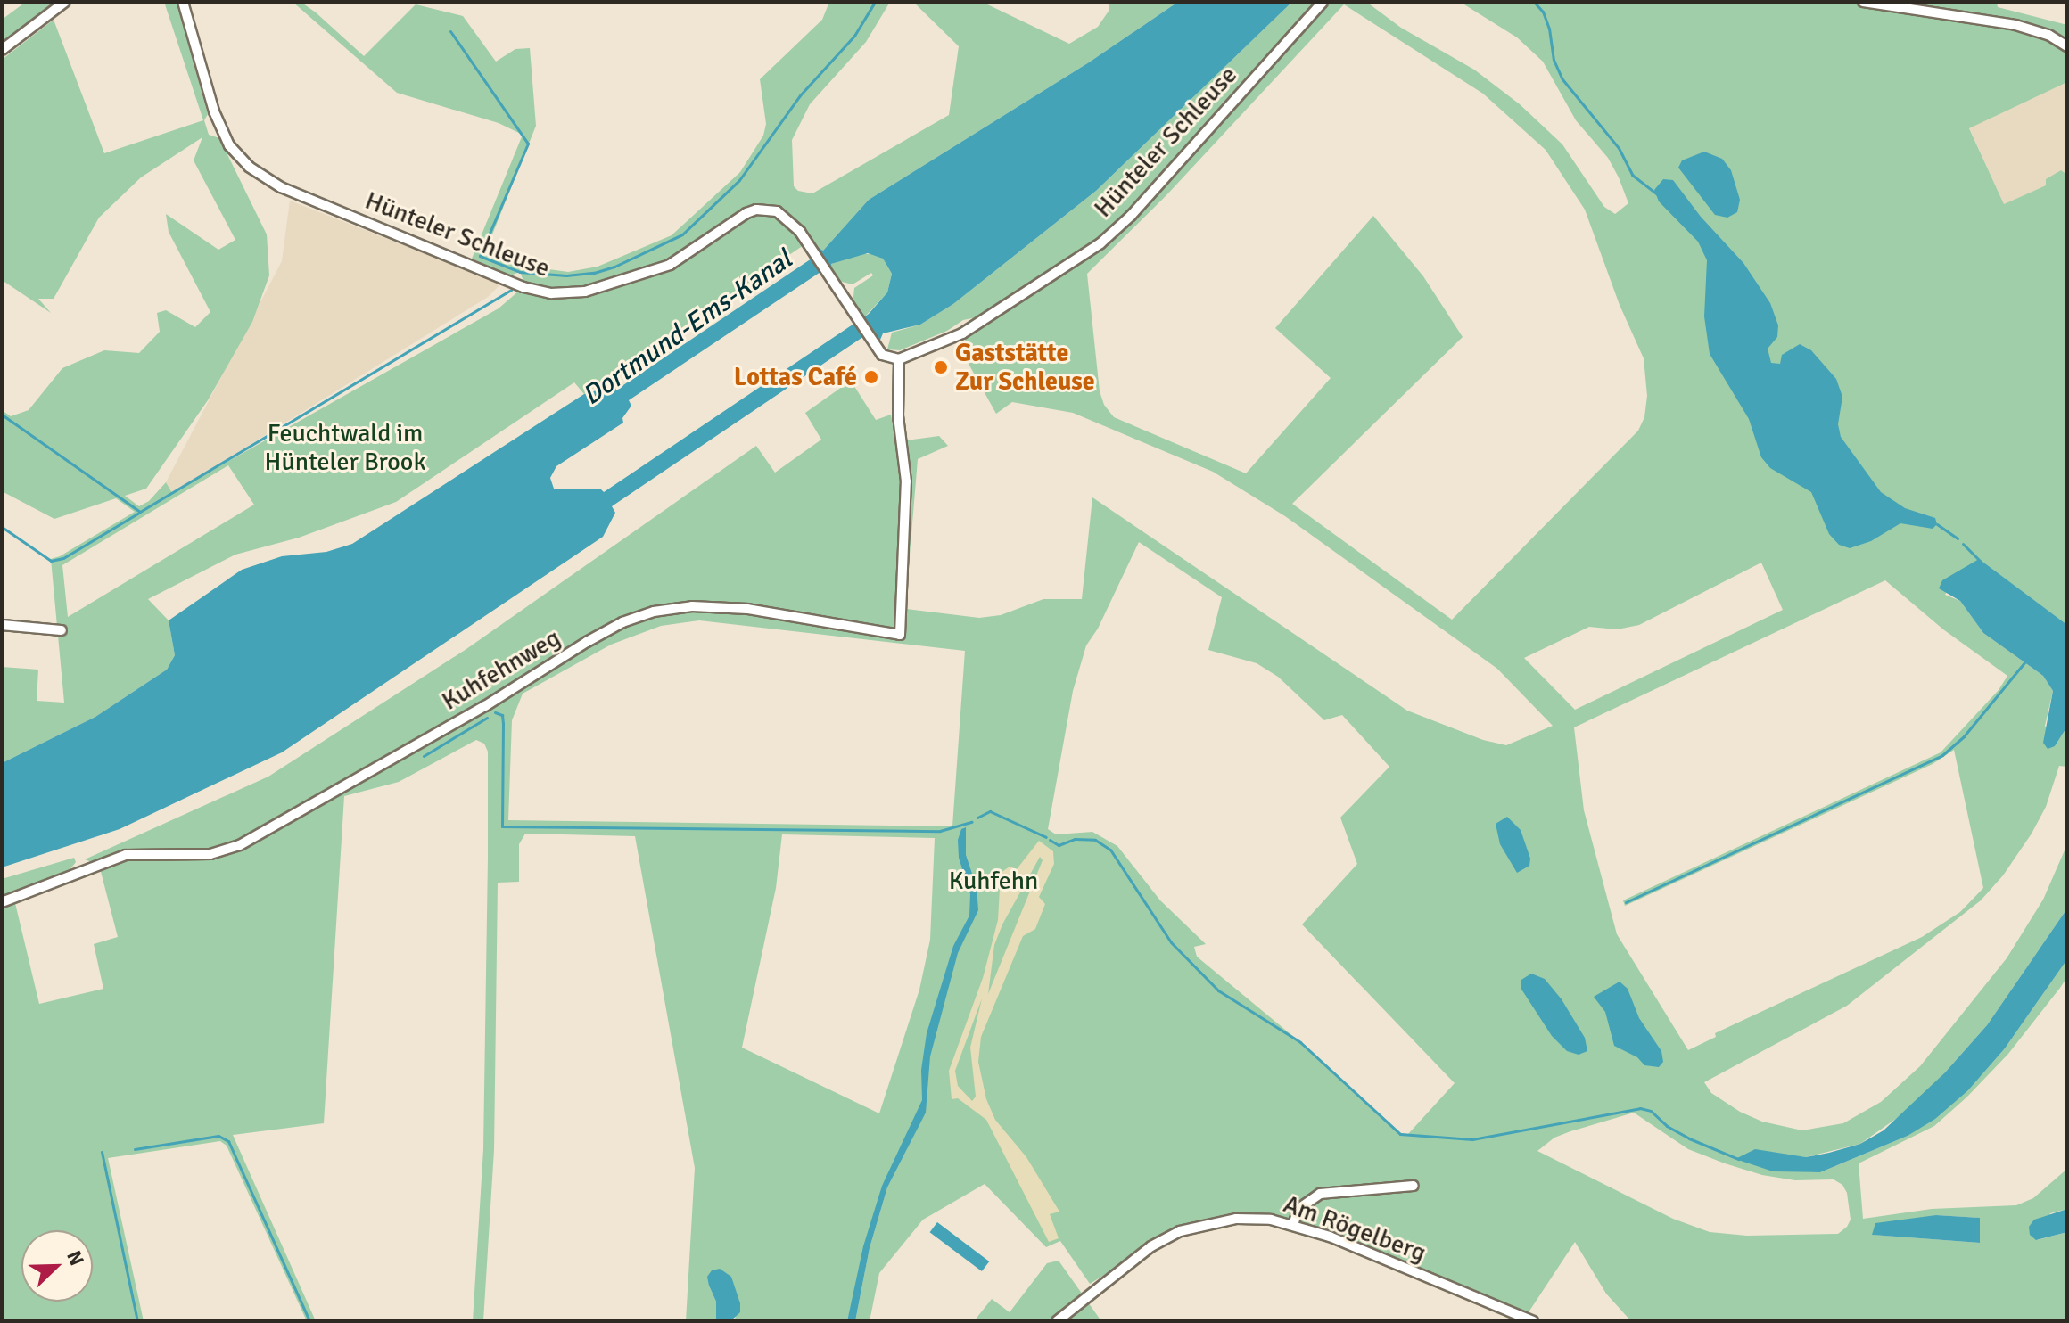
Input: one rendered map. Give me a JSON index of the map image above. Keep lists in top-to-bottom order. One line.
{"streets":{"street":["Hünteler Schleuse","Kuhfehnweg","Am Rögelberg"]},"crossings":[["Hünteler Schleuse","Kuhfehnweg"]],"water":["Dortmund-Ems-Kanal"],"parks":["Feuchtwald im Hünteler Brook","Kuhfehn"],"places":["Gaststätte Zur Schleuse","Lottas Café"],"north":"top right"}
